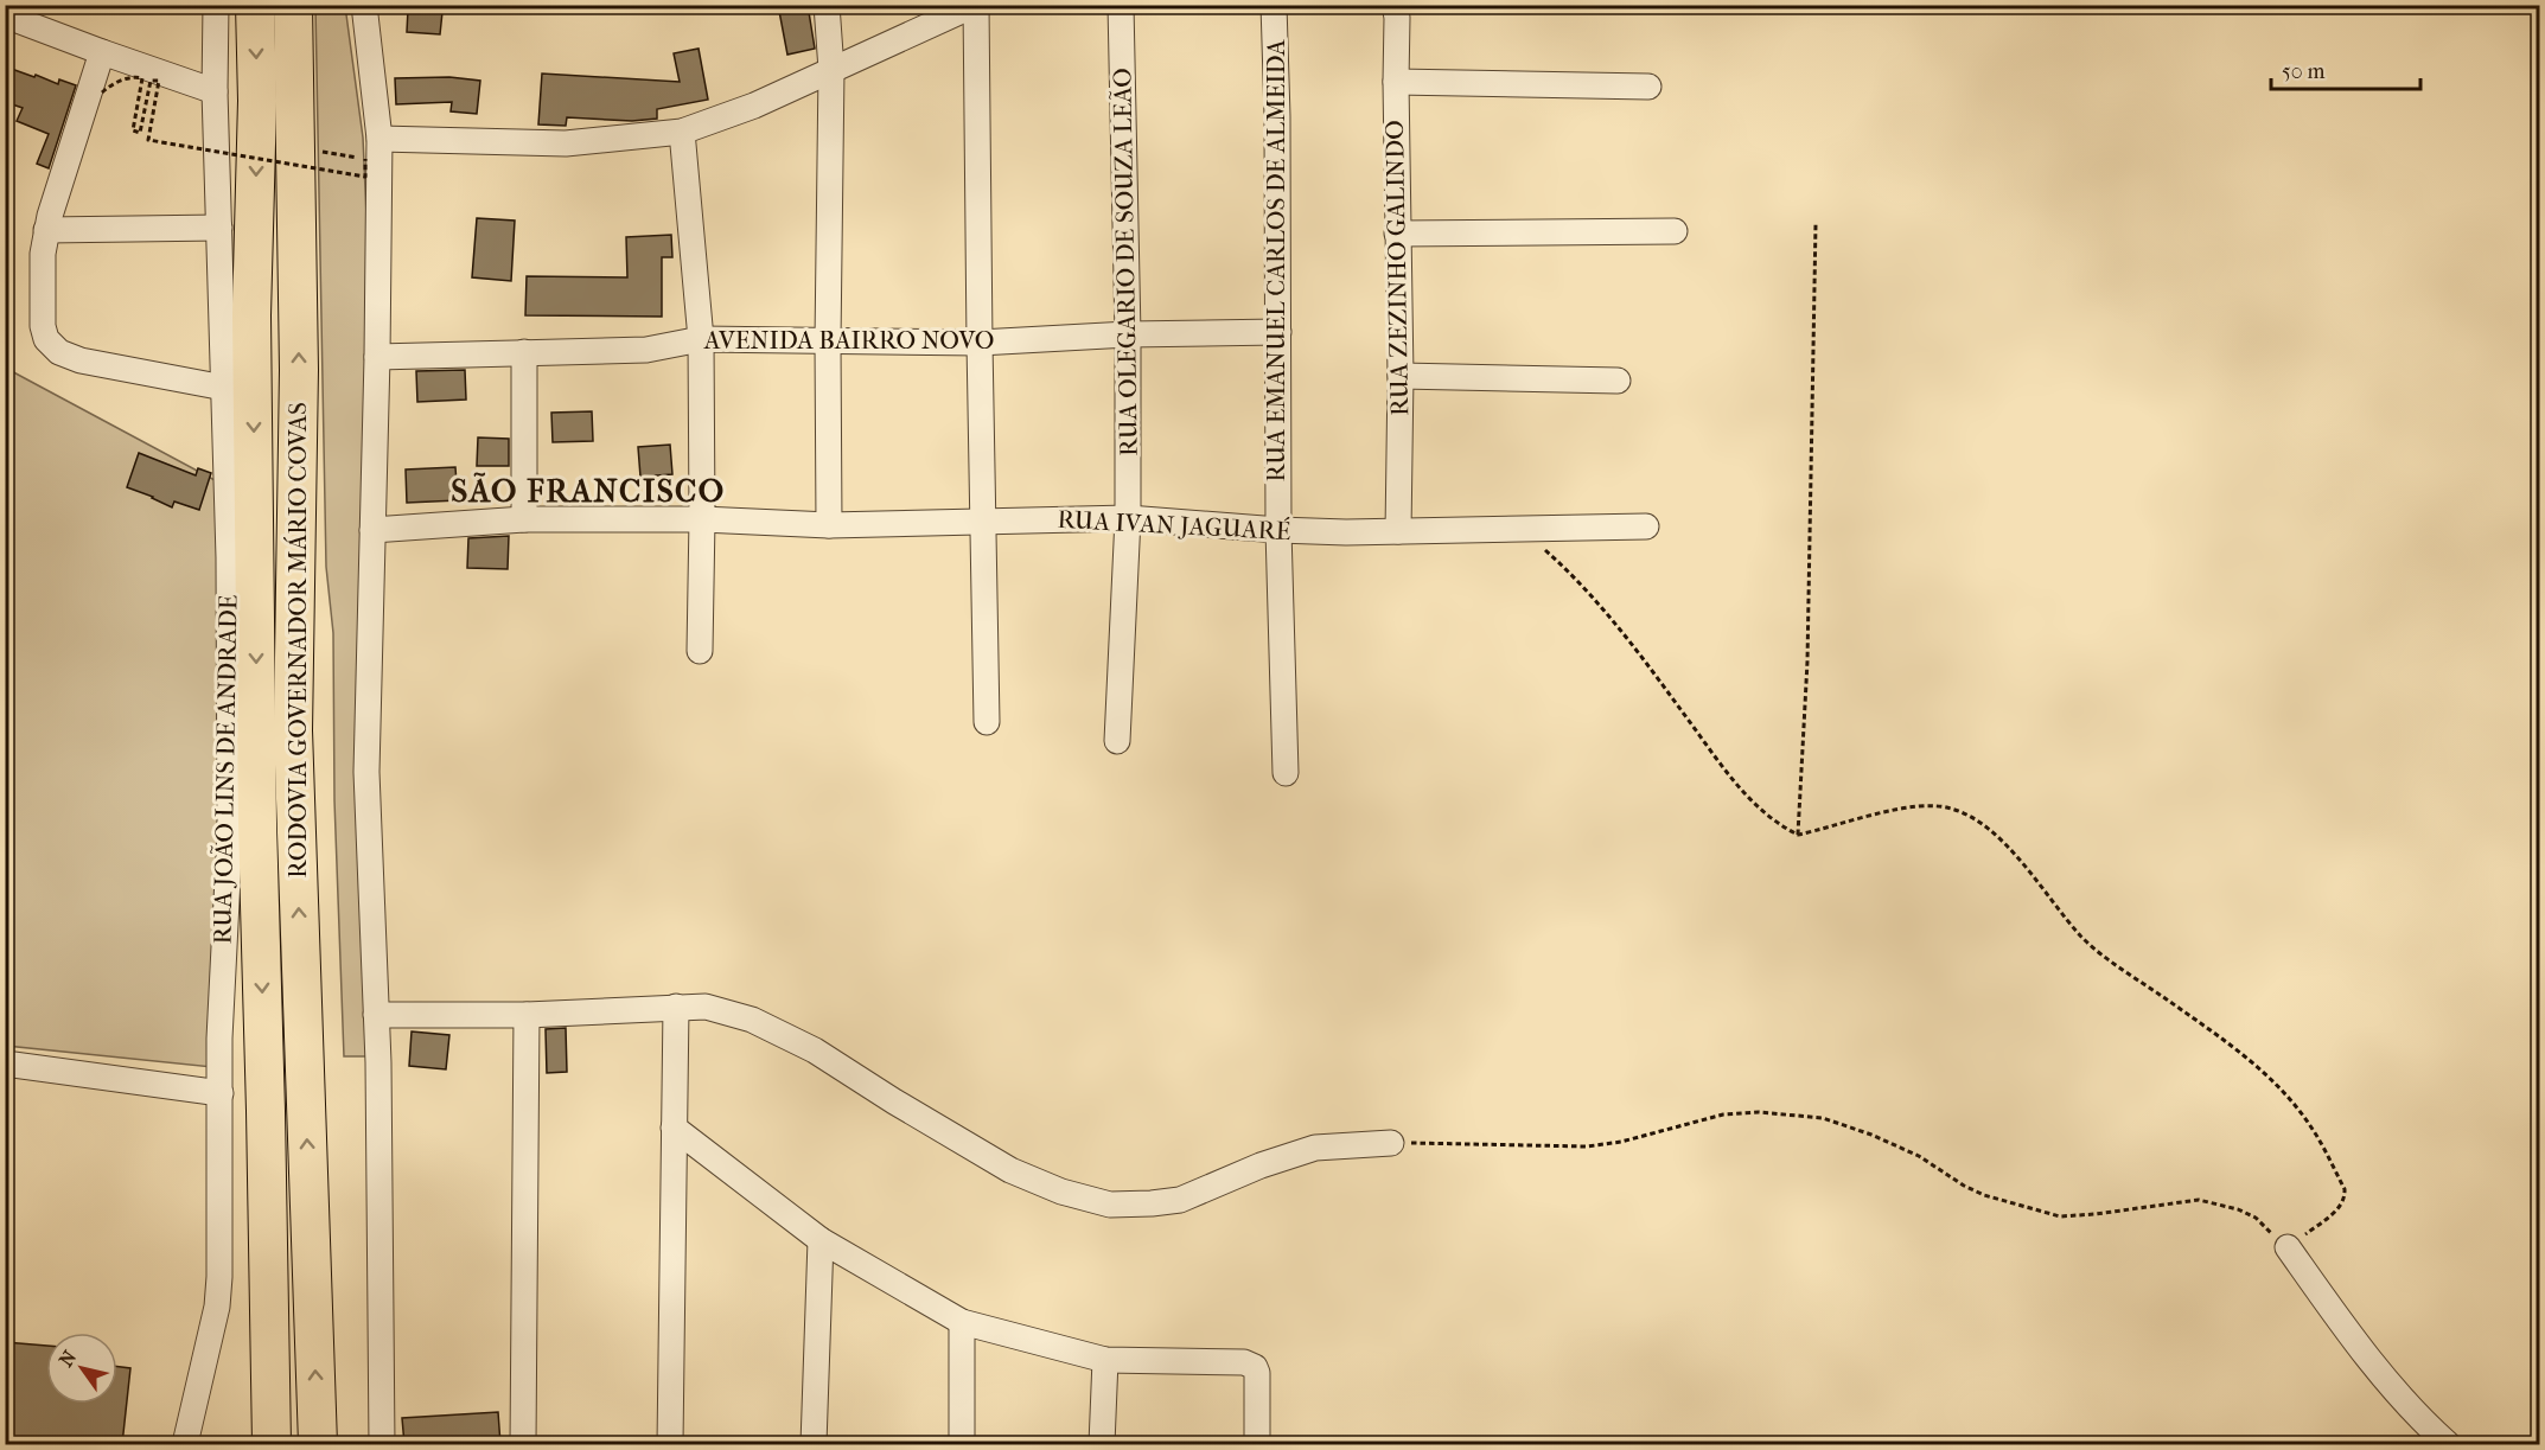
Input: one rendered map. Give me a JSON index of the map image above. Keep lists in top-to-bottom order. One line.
{"streets":{"highway":["RODOVIA GOVERNADOR MÁRIO COVAS"],"street":["RUA EMANUEL CARLOS DE ALMEIDA","RUA OLEGARIO DE SOUZA LEÃO","RUA ZEZINHO GALINDO","AVENIDA BAIRRO NOVO","RUA IVAN JAGUARÉ","RUA JOÃO LINS DE ANDRADE"]},"crossings":[["RUA EMANUEL CARLOS DE ALMEIDA","AVENIDA BAIRRO NOVO"],["RUA EMANUEL CARLOS DE ALMEIDA","RUA IVAN JAGUARÉ"],["RUA OLEGARIO DE SOUZA LEÃO","AVENIDA BAIRRO NOVO"],["RUA OLEGARIO DE SOUZA LEÃO","RUA IVAN JAGUARÉ"],["RUA ZEZINHO GALINDO","RUA IVAN JAGUARÉ"]],"districts":["SÃO FRANCISCO"],"scale_bar":"50 m","north":"top left"}
